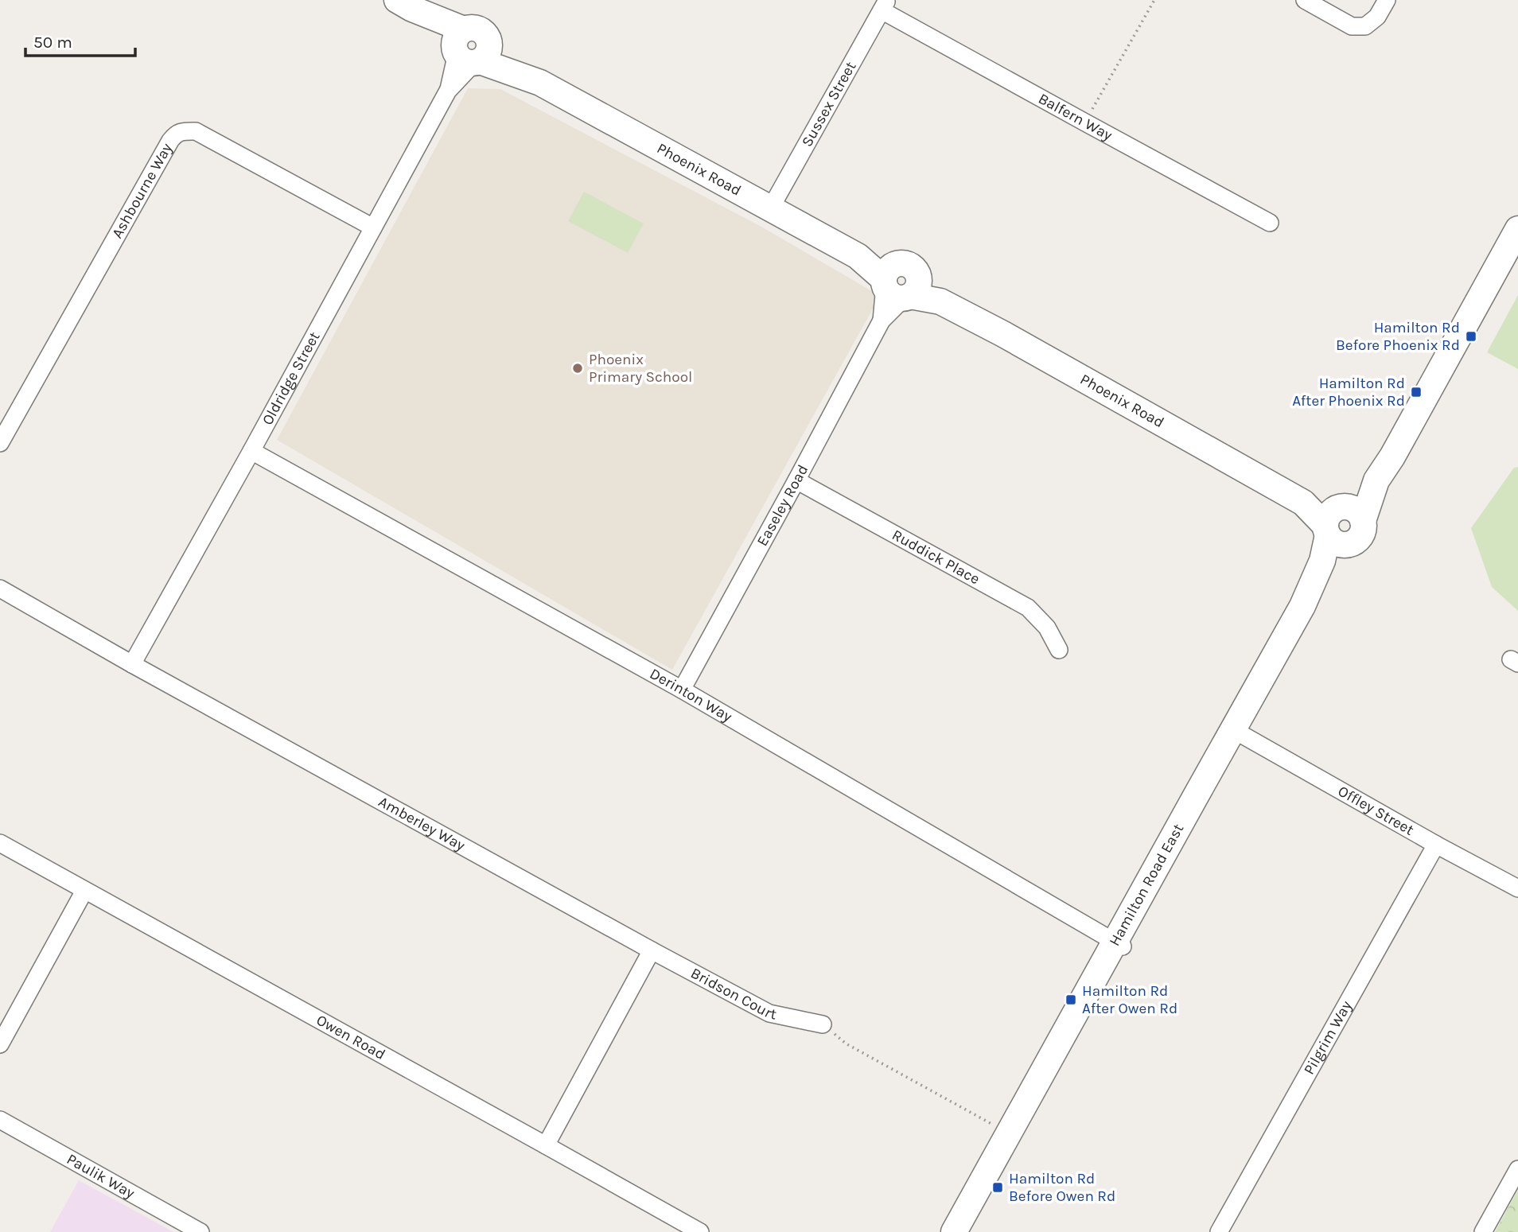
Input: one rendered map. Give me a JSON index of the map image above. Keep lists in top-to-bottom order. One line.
{"streets":{"main road":["Phoenix Road","Hamilton Road East"],"street":["Sussex Street","Balfern Way","Ashbourne Way","Oldridge Street","Easeley Road","Ruddick Place","Derinton Way","Offley Street","Amberley Way","Bridson Court","Owen Road","Pilgrim Way","Paulik Way"]},"crossings":[["Sussex Street","Balfern Way"],["Sussex Street","Phoenix Road"],["Phoenix Road","Oldridge Street"],["Phoenix Road","Easeley Road"],["Phoenix Road","Hamilton Road East"],["Ashbourne Way","Oldridge Street"],["Oldridge Street","Derinton Way"],["Oldridge Street","Amberley Way"],["Easeley Road","Ruddick Place"],["Easeley Road","Derinton Way"],["Derinton Way","Hamilton Road East"],["Offley Street","Hamilton Road East"],["Offley Street","Pilgrim Way"],["Amberley Way","Bridson Court"]],"places":{"transit":["Hamilton Rd Before Phoenix Rd","Hamilton Rd After Phoenix Rd","Hamilton Rd After Owen Rd","Hamilton Rd Before Owen Rd"],"other":["Phoenix Primary School"]},"scale_bar":"50 m"}
